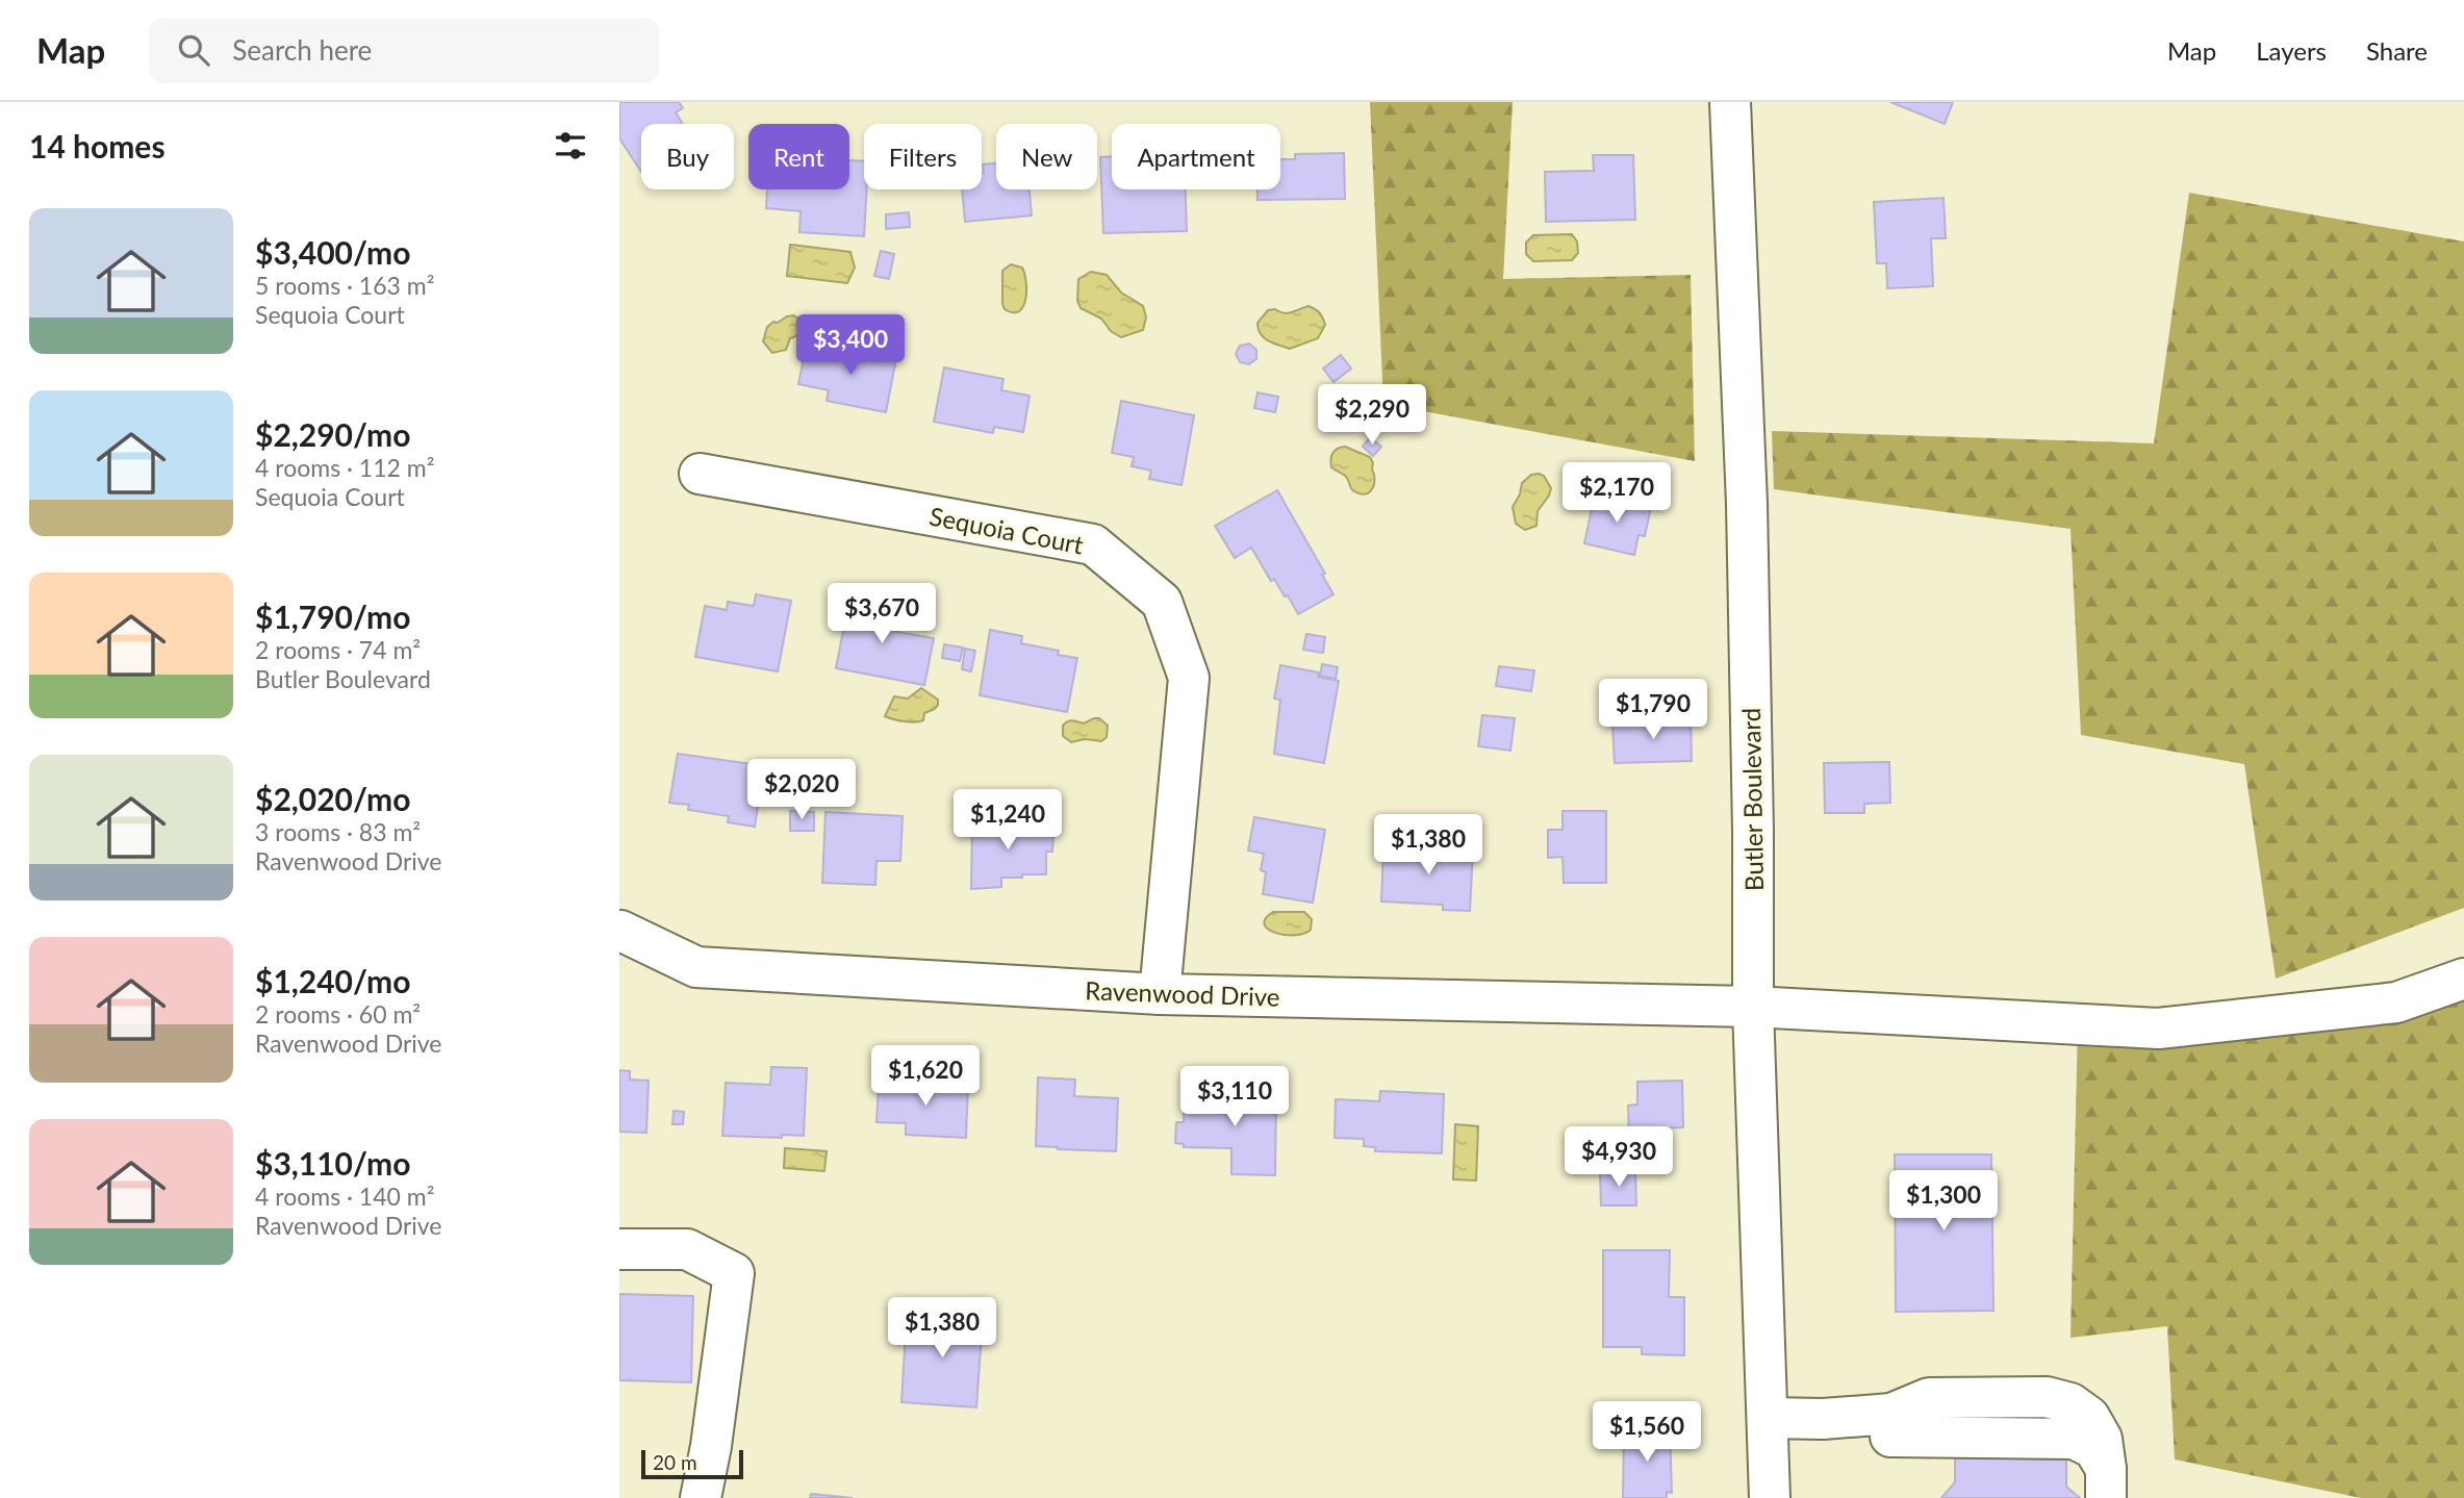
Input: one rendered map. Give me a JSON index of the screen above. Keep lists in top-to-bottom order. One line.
{"streets":{"street":["Sequoia Court","Butler Boulevard","Ravenwood Drive"]},"crossings":[["Sequoia Court","Ravenwood Drive"],["Butler Boulevard","Ravenwood Drive"]],"scale_bar":"20 m","page":{"header":"Map","search":"Search here","nav":["Map","Layers","Share"],"heading":"14 homes","chip":["Buy","Rent","Filters","New","Apartment"],"list":[{"name":"$3,400/mo","note":"5 rooms · 163 m² · Sequoia Court"},{"name":"$2,290/mo","note":"4 rooms · 112 m² · Sequoia Court"},{"name":"$1,790/mo","note":"2 rooms · 74 m² · Butler Boulevard"},{"name":"$2,020/mo","note":"3 rooms · 83 m² · Ravenwood Drive"},{"name":"$1,240/mo","note":"2 rooms · 60 m² · Ravenwood Drive"},{"name":"$3,110/mo","note":"4 rooms · 140 m² · Ravenwood Drive"}],"price":["$3,400","$2,290","$2,170","$3,670","$1,790","$2,020","$1,240","$1,380","$1,620","$3,110","$4,930","$1,300","$1,380","$1,560"],"scale":"20 m"}}
